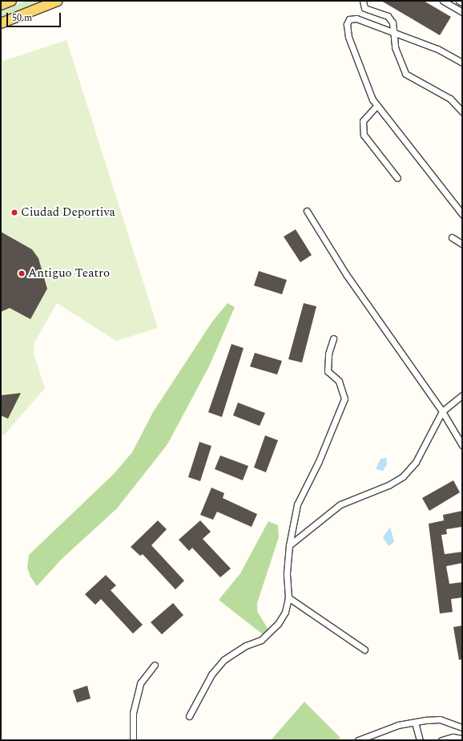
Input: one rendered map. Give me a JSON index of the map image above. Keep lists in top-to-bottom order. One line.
{"places":["Ciudad Deportiva","Antiguo Teatro"],"scale_bar":"50 m"}
